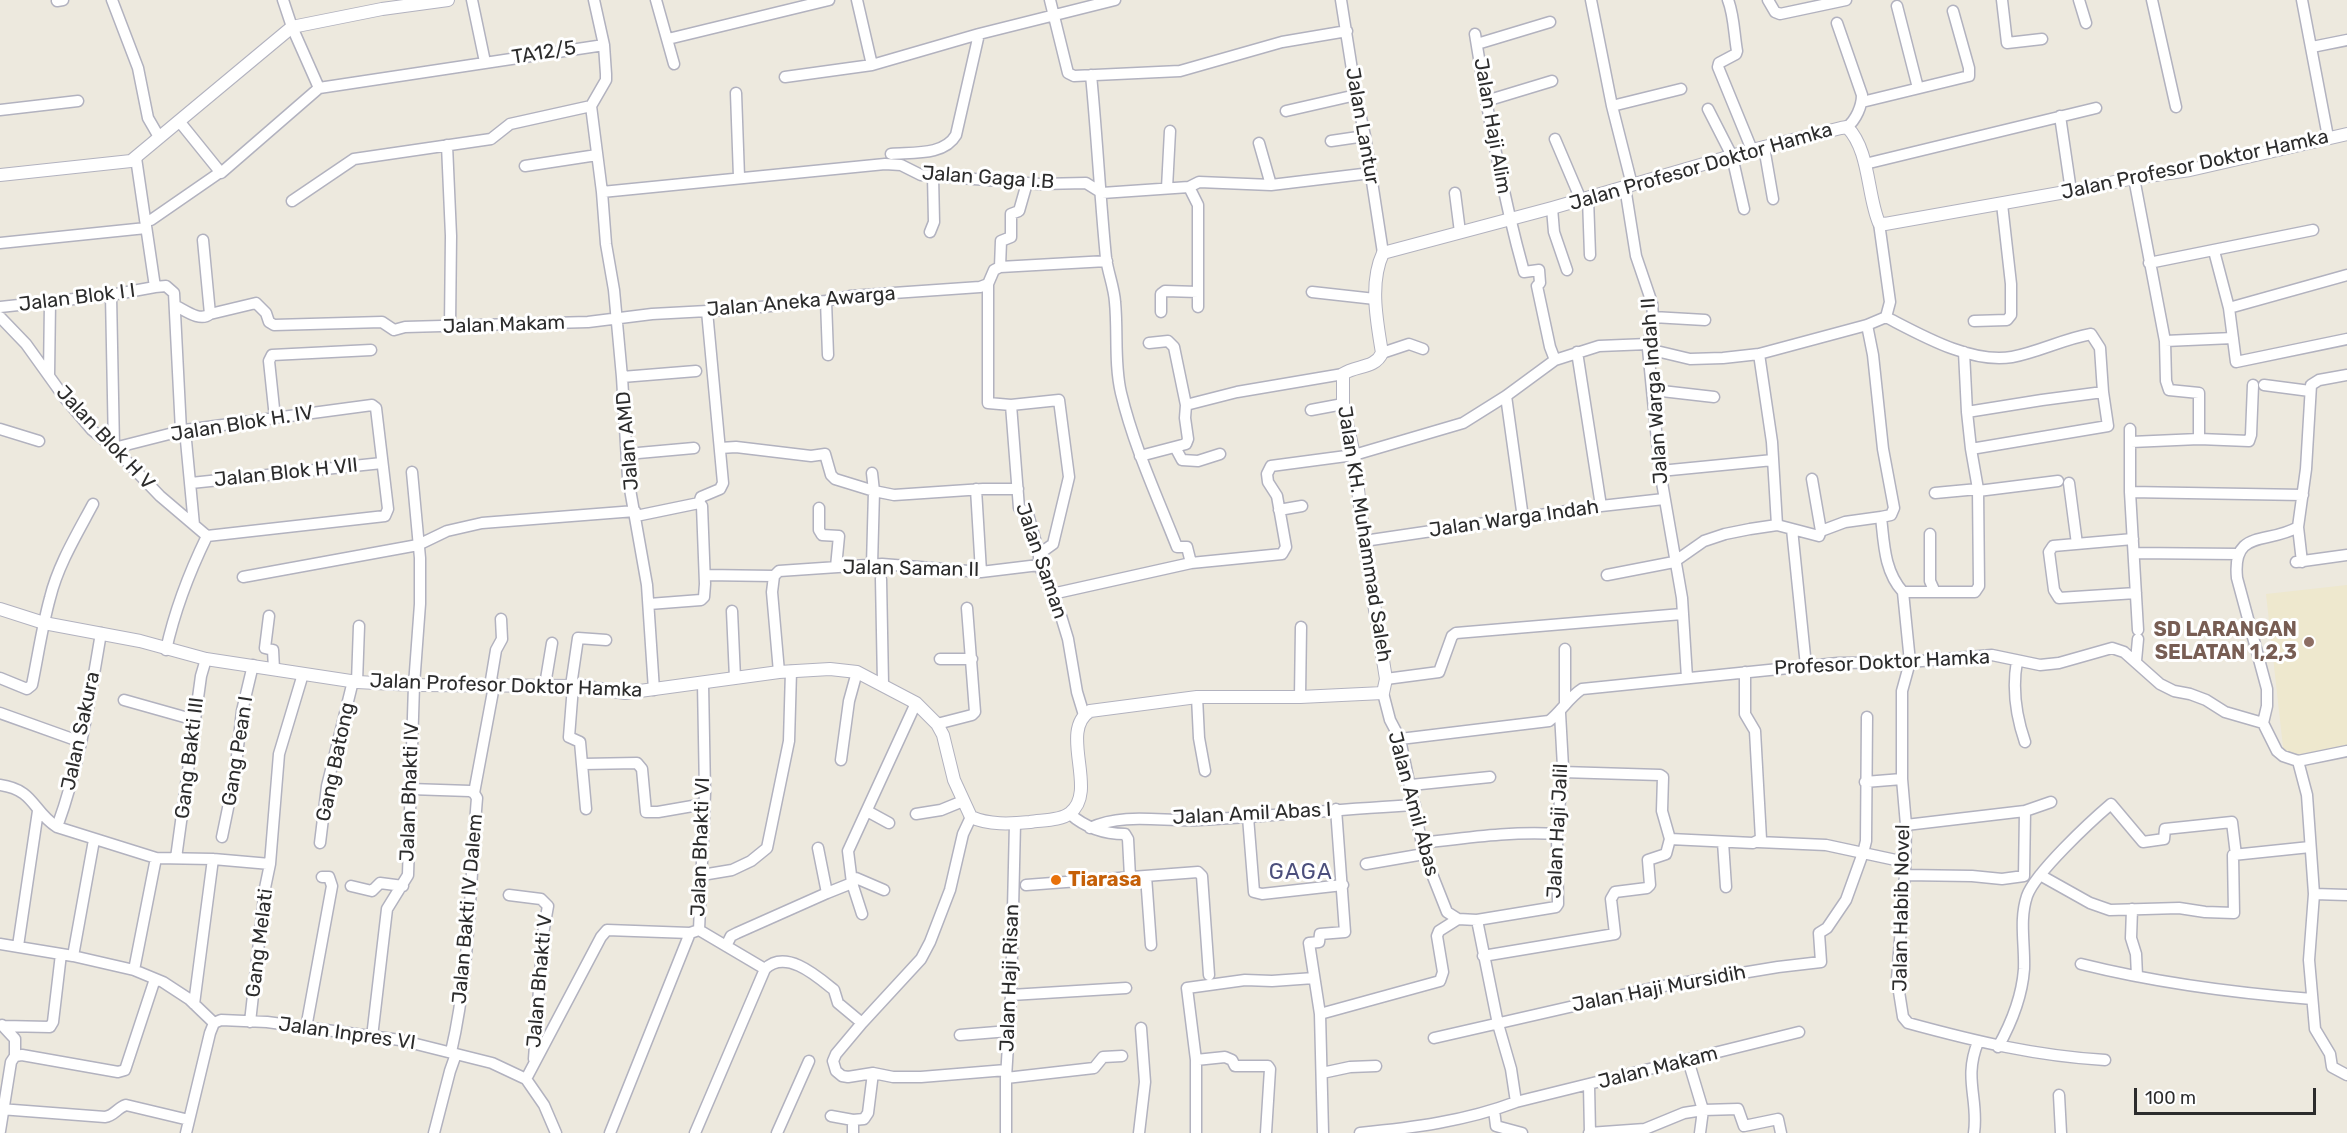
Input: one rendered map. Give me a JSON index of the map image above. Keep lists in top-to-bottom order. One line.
{"streets":{"street":["TA12/5","Jalan Lantur","Jalan Haji Alim","Jalan Profesor Doktor Hamka","Jalan Gaga I.B","Jalan Blok I I","Jalan Aneka Awarga","Jalan Makam","Jalan Warga Indah II","Jalan Blok H. IV","Jalan Blok H V","Jalan AMD","Jalan Blok H VII","Jalan Warga Indah","Jalan KH. Muhammad Saleh","Jalan Saman","Jalan Saman II","Profesor Doktor Hamka","Jalan Sakura","Gang Pean I","Gang Bakti III","Gang Batong","Jalan Bhakti IV","Jalan Amil Abas","Jalan Amil Abas I","Jalan Haji Jalil","Jalan Bhakti VI","Jalan Habib Novel","Jalan Bakti IV Dalem","Gang Melati","Jalan Haji Risan","Jalan Bhakti V","Jalan Haji Mursidih","Jalan Inpres VI"]},"crossings":[["Jalan Lantur","Jalan Profesor Doktor Hamka"],["Jalan Lantur","Jalan Gaga I.B"],["Jalan Haji Alim","Jalan Profesor Doktor Hamka"],["Jalan Profesor Doktor Hamka","Jalan Warga Indah II"],["Jalan Profesor Doktor Hamka","Jalan AMD"],["Jalan Profesor Doktor Hamka","Jalan Sakura"],["Jalan Profesor Doktor Hamka","Gang Pean I"],["Jalan Profesor Doktor Hamka","Gang Bakti III"],["Jalan Profesor Doktor Hamka","Gang Batong"],["Jalan Profesor Doktor Hamka","Jalan Bhakti IV"],["Jalan Profesor Doktor Hamka","Jalan Bhakti VI"],["Jalan Profesor Doktor Hamka","Gang Melati"],["Jalan Gaga I.B","Jalan AMD"],["Jalan Aneka Awarga","Jalan Makam"],["Jalan Aneka Awarga","Jalan AMD"],["Jalan Makam","Jalan AMD"],["Jalan Warga Indah II","Jalan Warga Indah"],["Jalan Warga Indah II","Profesor Doktor Hamka"],["Jalan Blok H. IV","Jalan Blok H V"],["Jalan Blok H. IV","Jalan Blok H VII"],["Jalan Warga Indah","Jalan KH. Muhammad Saleh"],["Jalan KH. Muhammad Saleh","Jalan Amil Abas"],["Jalan Saman","Jalan Saman II"],["Profesor Doktor Hamka","Jalan Amil Abas"],["Profesor Doktor Hamka","Jalan Haji Jalil"],["Profesor Doktor Hamka","Jalan Habib Novel"],["Jalan Bhakti IV","Jalan Bakti IV Dalem"],["Jalan Bhakti IV","Jalan Inpres VI"],["Jalan Amil Abas","Jalan Amil Abas I"],["Jalan Bakti IV Dalem","Jalan Inpres VI"],["Gang Melati","Jalan Inpres VI"]],"districts":["GAGA"],"places":["SD LARANGAN SELATAN 1,2,3","Tiarasa"],"scale_bar":"100 m"}
